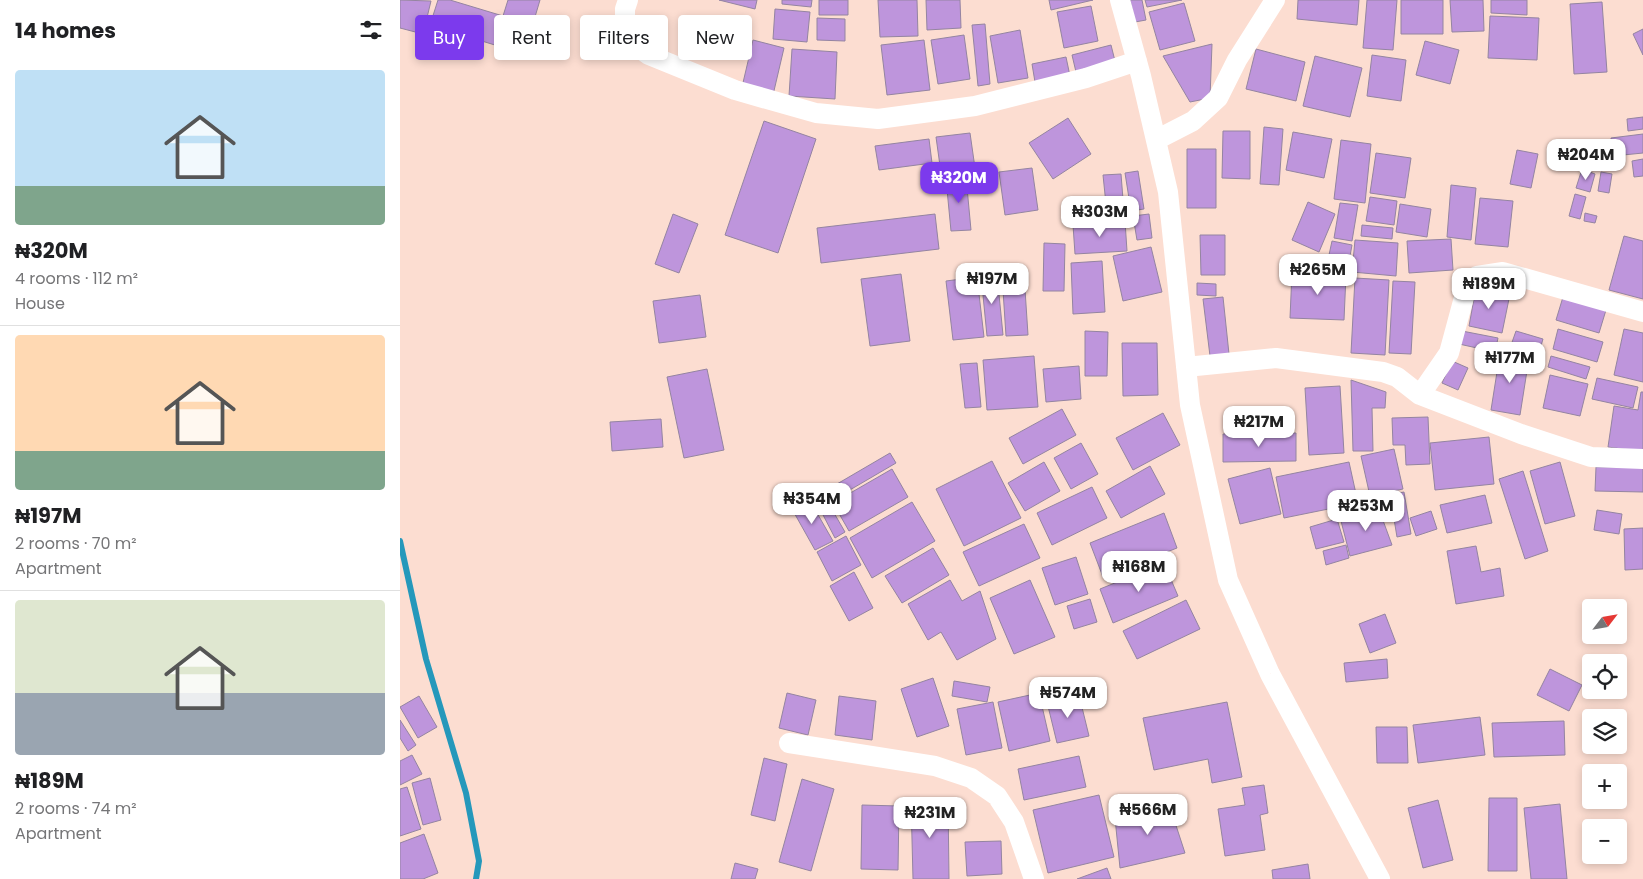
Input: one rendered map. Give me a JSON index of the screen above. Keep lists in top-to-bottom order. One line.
{"north":"top right","page":{"heading":"14 homes","chip":["Buy","Rent","Filters","New"],"list":[{"name":"₦320M","note":"4 rooms · 112 m² · House"},{"name":"₦197M","note":"2 rooms · 70 m² · Apartment"},{"name":"₦189M","note":"2 rooms · 74 m² · Apartment"}],"price":["₦204M","₦320M","₦303M","₦265M","₦197M","₦189M","₦177M","₦217M","₦354M","₦253M","₦168M","₦574M","₦566M","₦231M"],"map_buttons":["+","−"]}}
